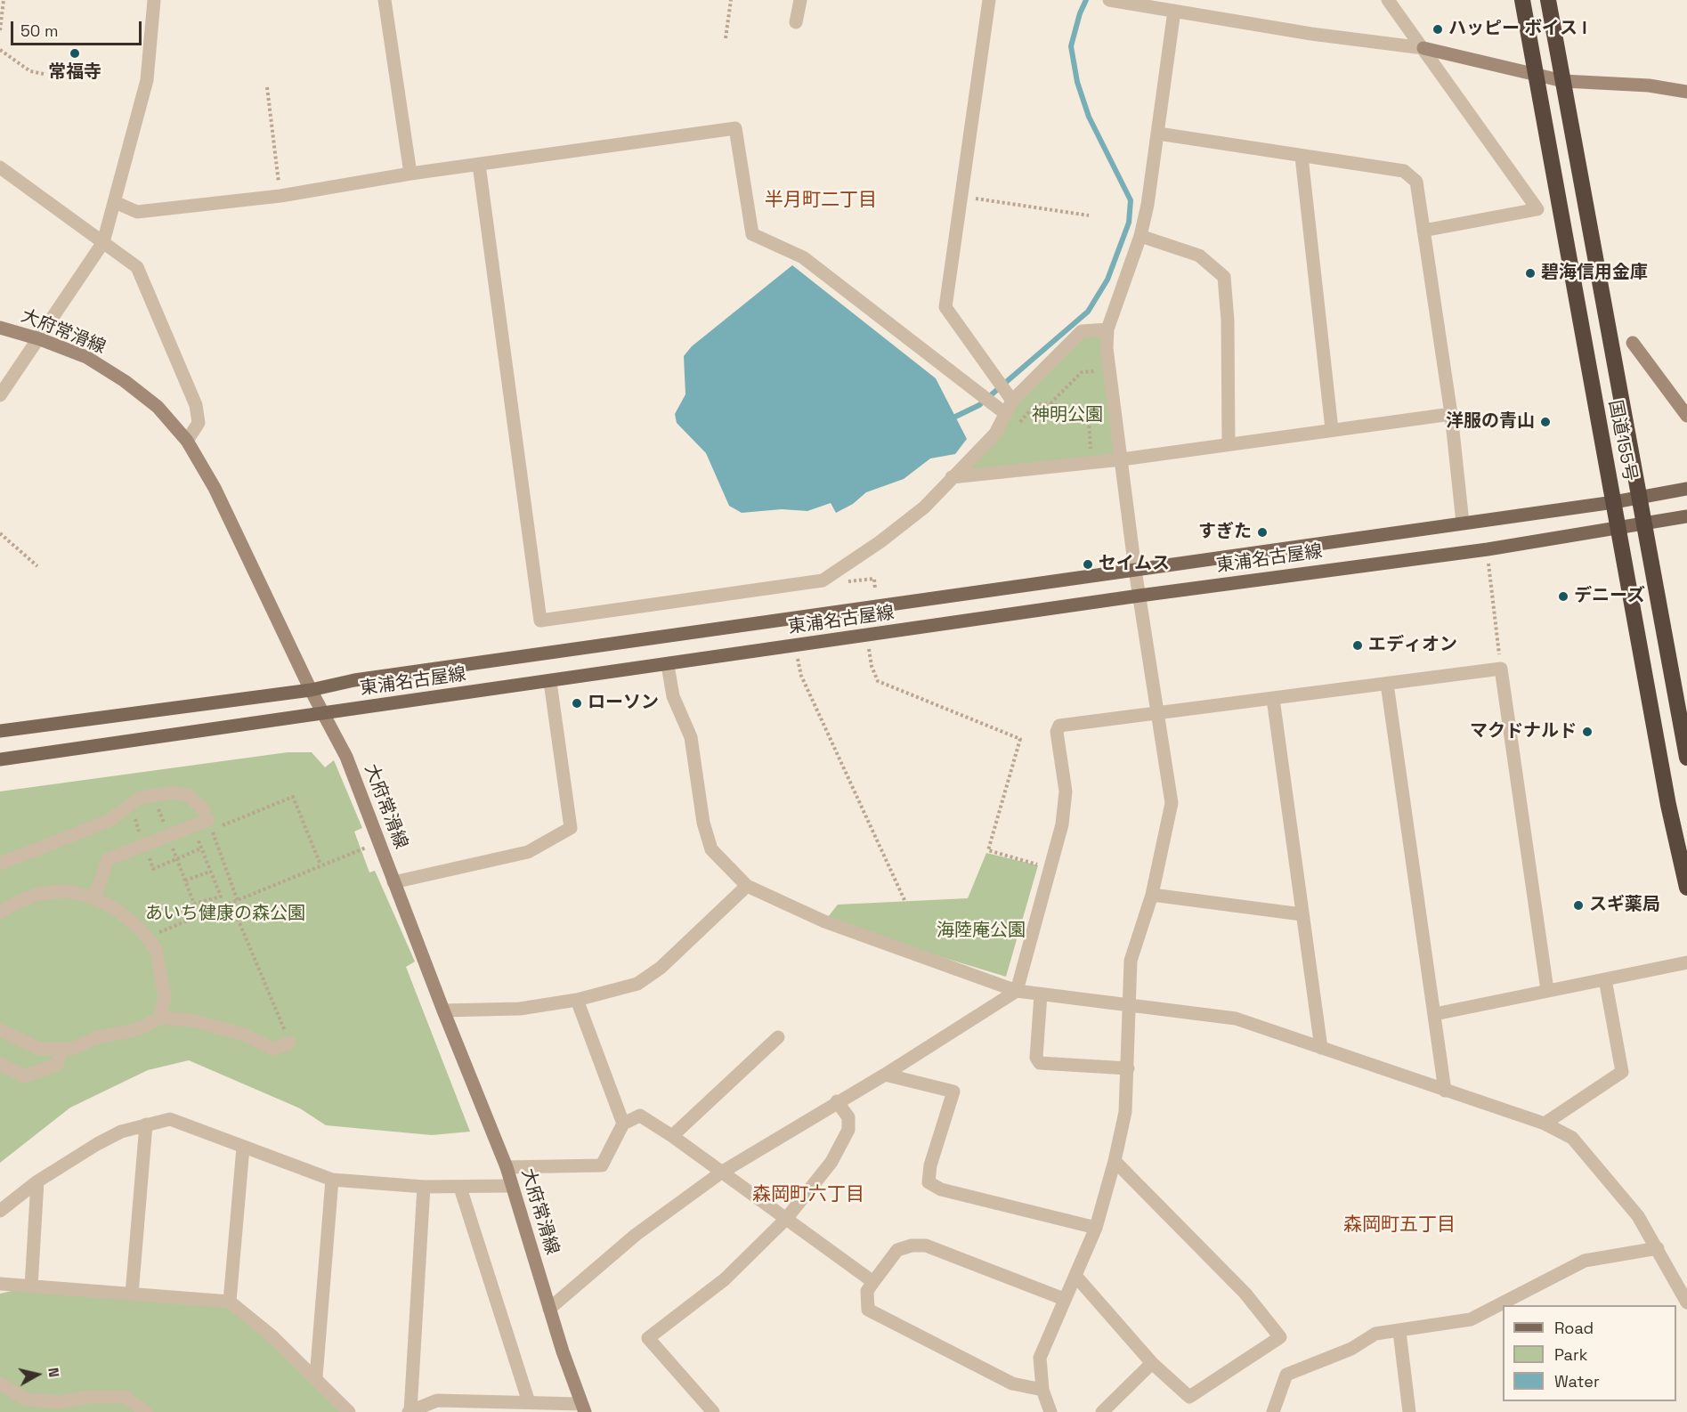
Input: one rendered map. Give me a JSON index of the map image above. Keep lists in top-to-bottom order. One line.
{"streets":{"highway":["国道155号"],"main road":["大府常滑線","東浦名古屋線"]},"crossings":[["大府常滑線","東浦名古屋線"],["国道155号","東浦名古屋線"]],"districts":["半月町二丁目","森岡町六丁目","森岡町五丁目"],"parks":["神明公園","あいち健康の森公園","海陸庵公園"],"places":["ハッピー ボイス I","常福寺","碧海信用金庫","洋服の青山","すぎた","セイムス","デニーズ","エディオン","ローソン","マクドナルド","スギ薬局"],"legend":["Road","Park","Water"],"scale_bar":"50 m","north":"right"}
